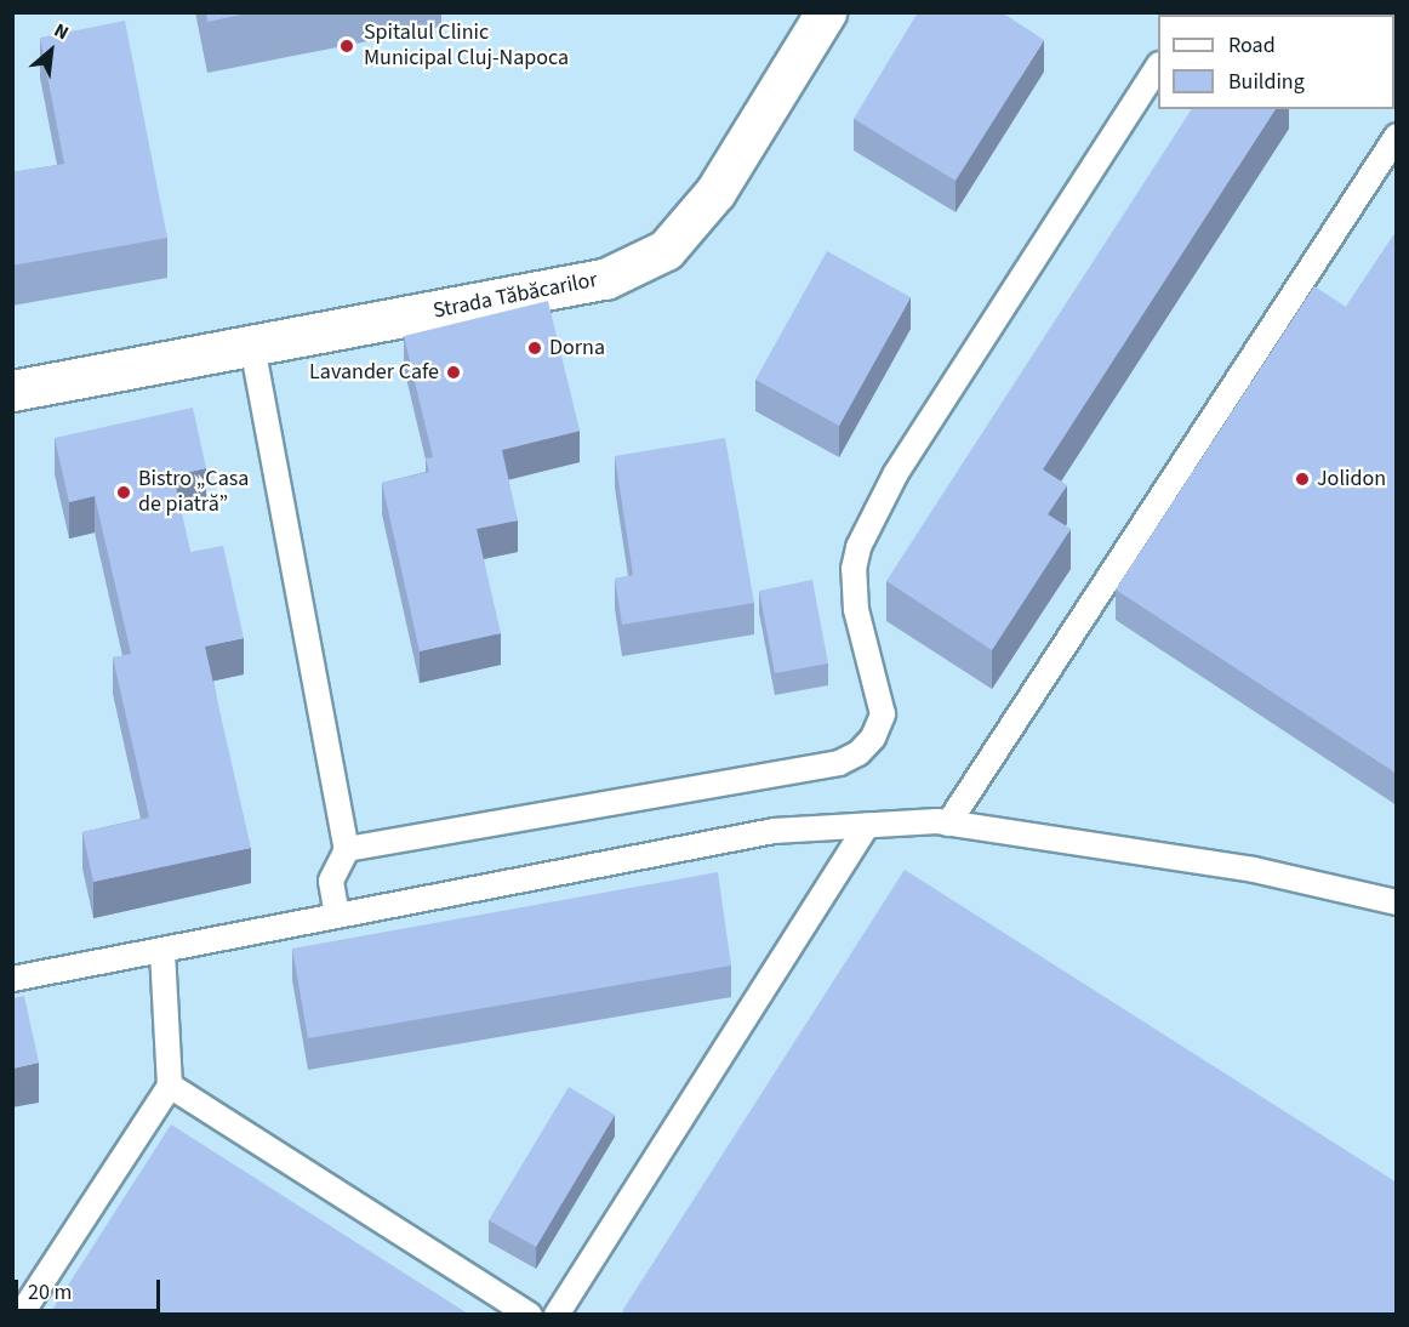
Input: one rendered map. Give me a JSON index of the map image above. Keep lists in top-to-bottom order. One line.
{"streets":{"street":["Strada Tăbăcarilor"]},"places":["Spitalul Clinic Municipal Cluj-Napoca","Dorna","Lavander Cafe","Jolidon","Bistro „Casa de piatră”"],"legend":["Road","Building"],"scale_bar":"20 m","north":"top right"}
